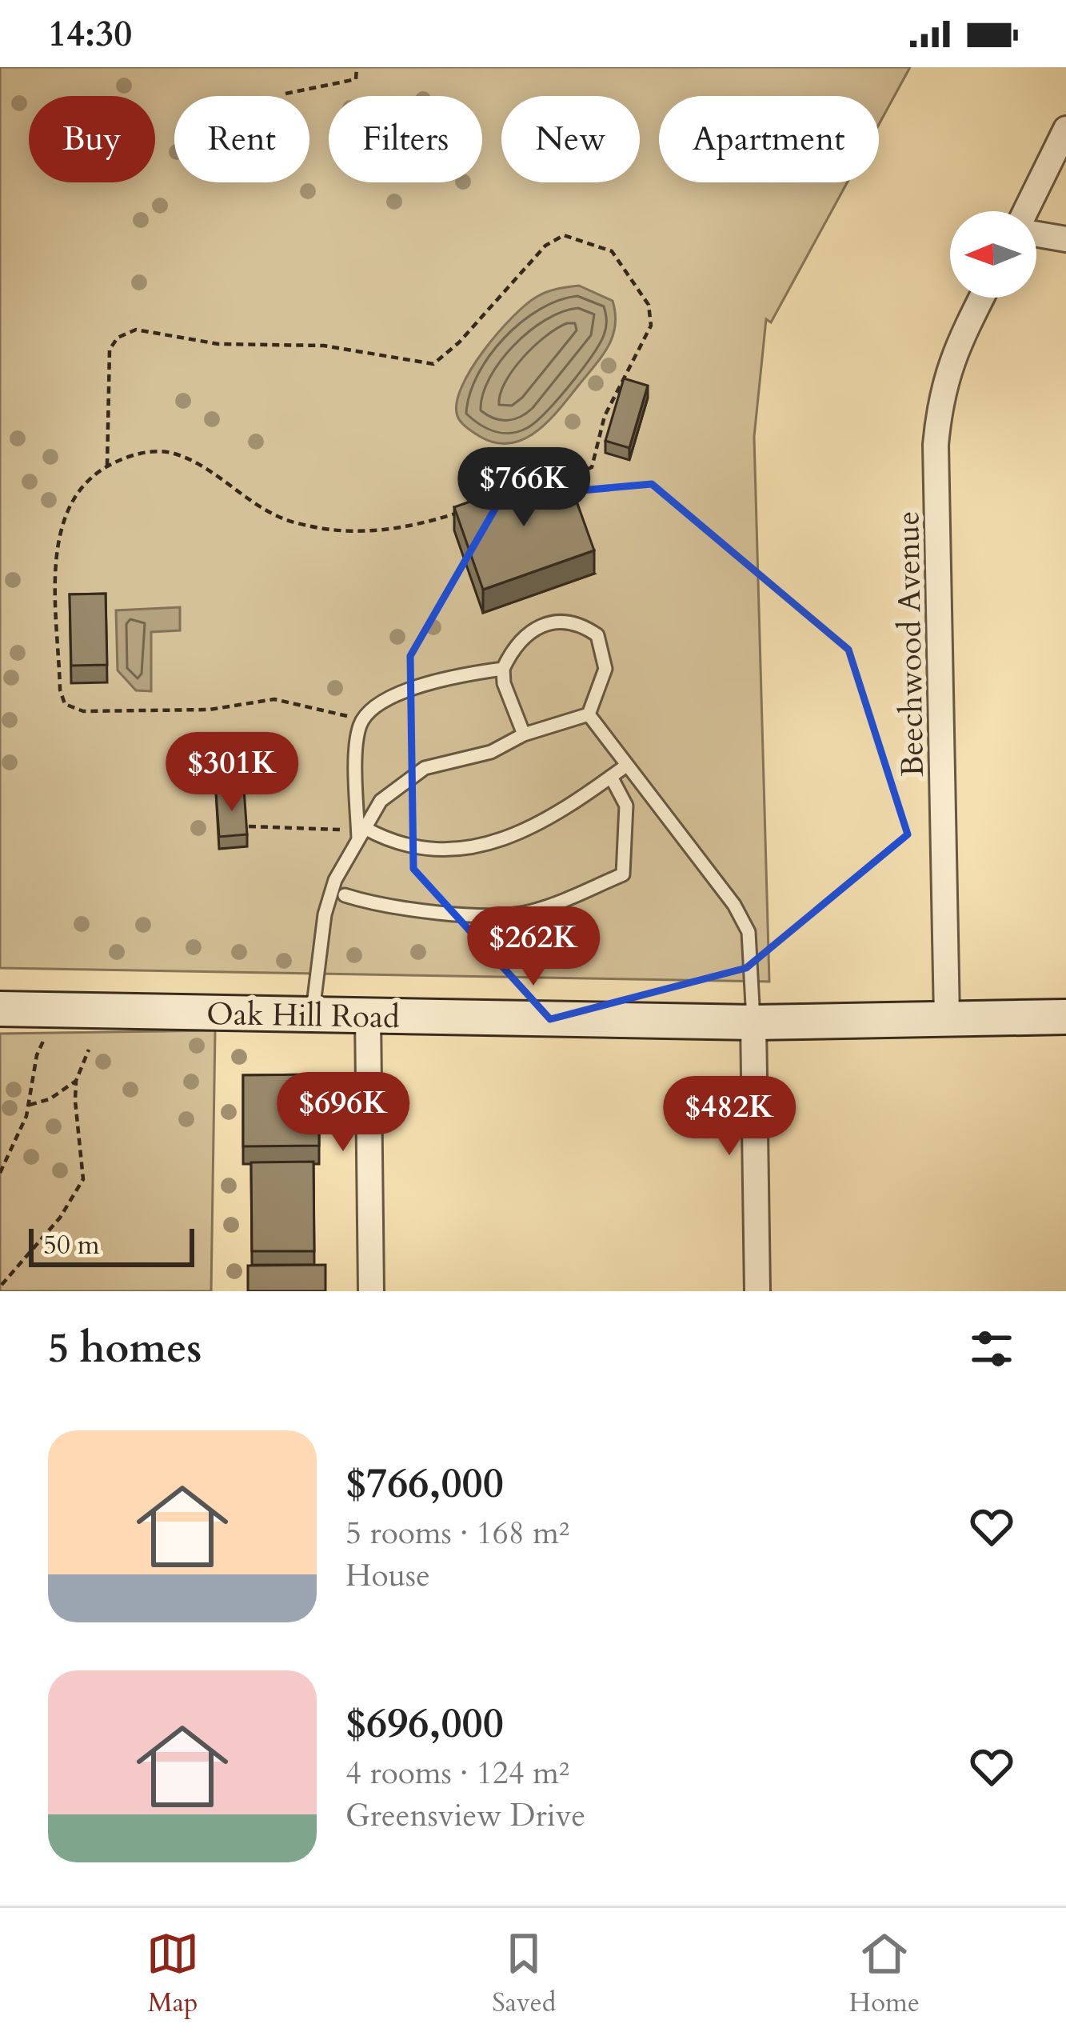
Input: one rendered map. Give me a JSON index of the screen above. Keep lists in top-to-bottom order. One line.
{"streets":{"street":["Beechwood Avenue","Oak Hill Road"]},"crossings":[["Beechwood Avenue","Oak Hill Road"]],"scale_bar":"50 m","north":"left","page":{"status":"14:30","chip":["Buy","Rent","Filters","New","Apartment"],"price":["$766K","$301K","$262K","$696K","$482K"],"scale":"50 m","heading":"5 homes","list":[{"name":"$766,000","note":"5 rooms · 168 m² · House"},{"name":"$696,000","note":"4 rooms · 124 m² · Greensview Drive"}],"tabs":["Map","Saved","Home"]}}
